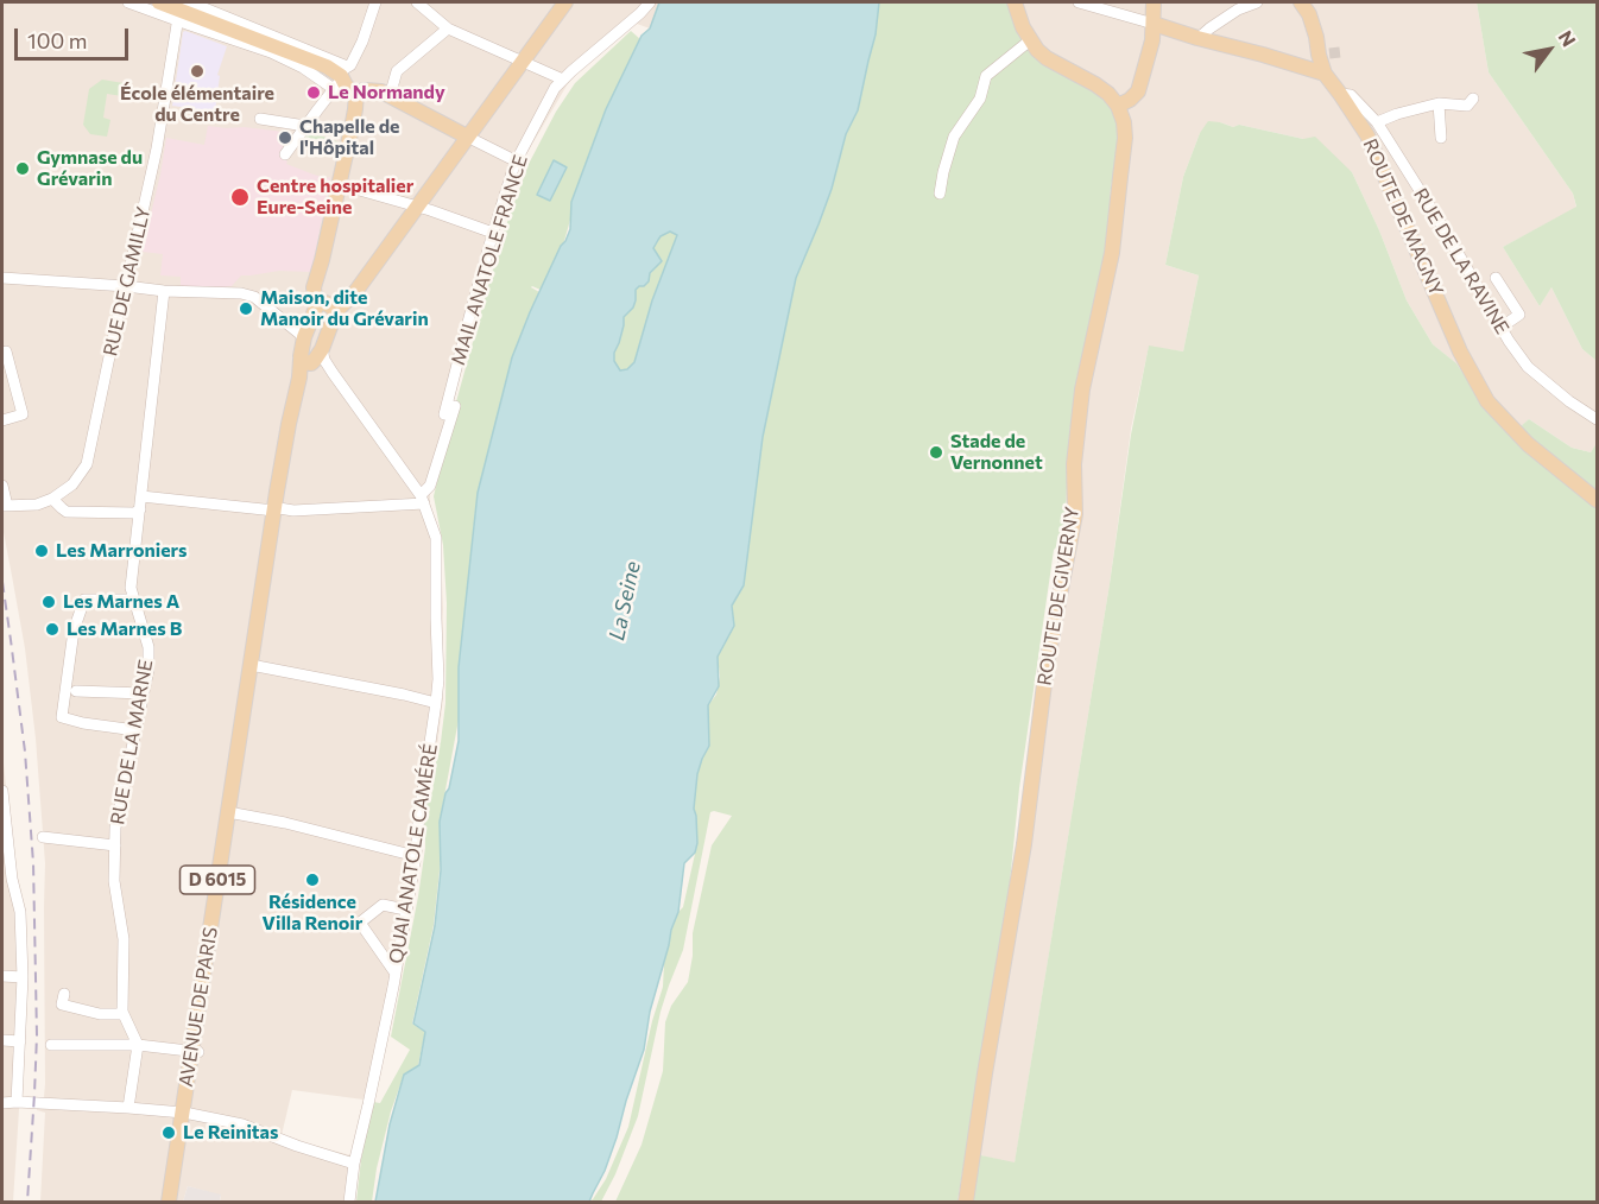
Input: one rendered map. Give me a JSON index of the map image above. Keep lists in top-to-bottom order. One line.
{"streets":{"main road":["ROUTE DE MAGNY","ROUTE DE GIVERNY","D 6015","AVENUE DE PARIS"],"street":["MAIL ANATOLE FRANCE","RUE DE LA RAVINE","RUE DE GAMILLY","RUE DE LA MARNE","QUAI ANATOLE CAMÉRÉ"]},"crossings":[["ROUTE DE MAGNY","RUE DE LA RAVINE"],["MAIL ANATOLE FRANCE","QUAI ANATOLE CAMÉRÉ"],["QUAI ANATOLE CAMÉRÉ","D 6015"],["D 6015","AVENUE DE PARIS"]],"water":["La Seine"],"places":["École élémentaire du Centre","Le Normandy","Chapelle de l'Hôpital","Gymnase du Grévarin","Centre hospitalier Eure-Seine","Maison, dite Manoir du Grévarin","Stade de Vernonnet","Les Marroniers","Les Marnes A","Les Marnes B","Résidence Villa Renoir","Le Reinitas"],"scale_bar":"100 m","north":"top right"}
